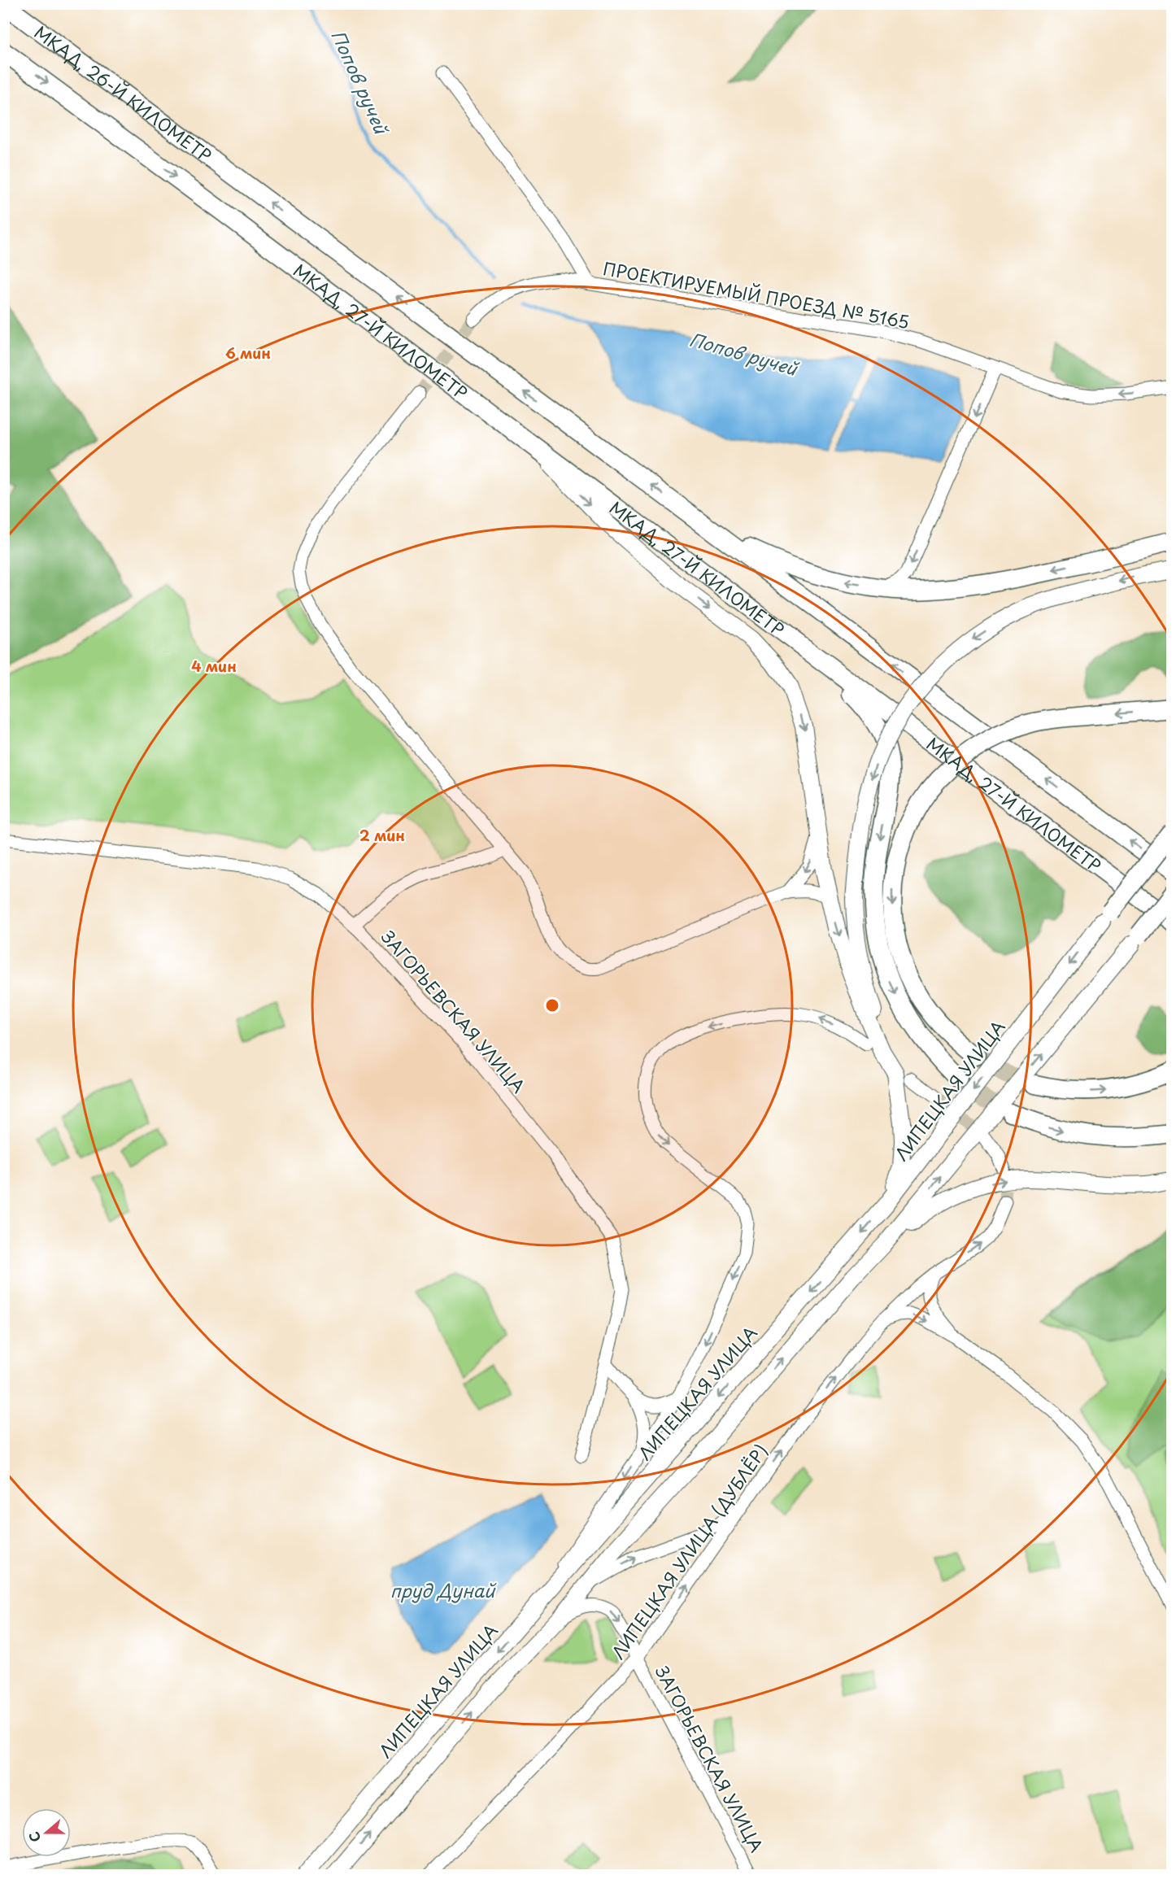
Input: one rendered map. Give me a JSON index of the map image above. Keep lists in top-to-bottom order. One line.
{"streets":{"highway":["МКАД, 26-Й КИЛОМЕТР","МКАД, 27-Й КИЛОМЕТР"],"main road":["ЛИПЕЦКАЯ УЛИЦА"],"street":["ПРОЕКТИРУЕМЫЙ ПРОЕЗД № 5165","ЗАГОРЬЕВСКАЯ УЛИЦА","ЛИПЕЦКАЯ УЛИЦА (ДУБЛЁР)"]},"crossings":[["МКАД, 26-Й КИЛОМЕТР","МКАД, 27-Й КИЛОМЕТР"],["ЗАГОРЬЕВСКАЯ УЛИЦА","ЛИПЕЦКАЯ УЛИЦА (ДУБЛЁР)"]],"water":["Попов ручей","пруд Дунай"],"north":"left","rings":["6 мин","4 мин","2 мин"]}
